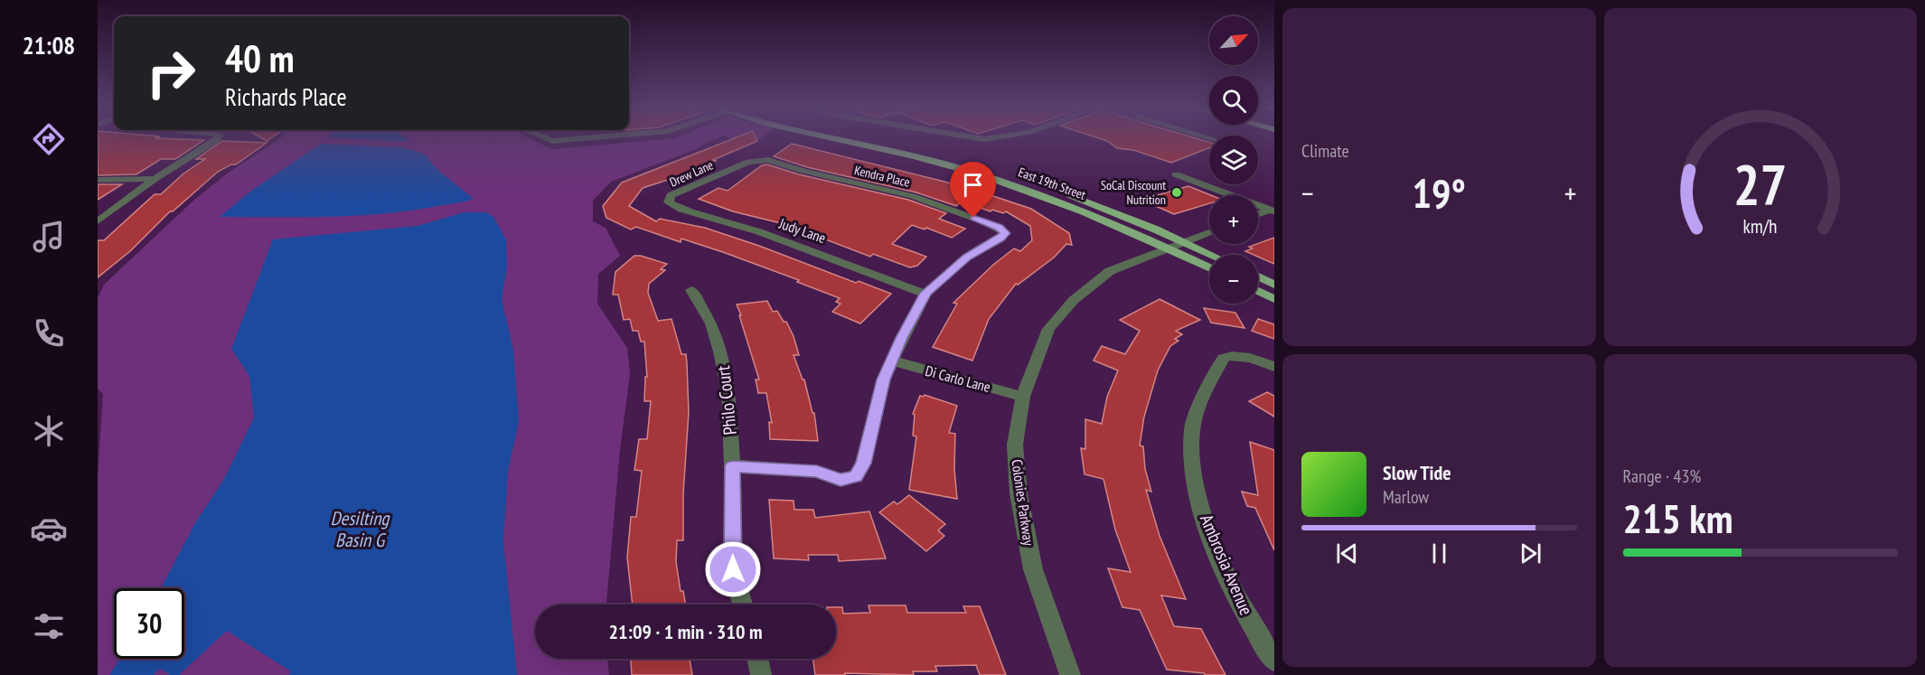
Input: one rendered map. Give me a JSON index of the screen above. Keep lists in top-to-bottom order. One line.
{"streets":{"main road":["East 19th Street"],"street":["Drew Lane","Kendra Place","Judy Lane","Di Carlo Lane","Philo Court","Colonies Parkway","Ambrosia Avenue"]},"crossings":[["Drew Lane","Kendra Place"],["Drew Lane","Judy Lane"],["Kendra Place","Judy Lane"],["East 19th Street","Colonies Parkway"],["Di Carlo Lane","Colonies Parkway"]],"water":["Desilting Basin G"],"places":["SoCal Discount Nutrition"],"north":"top right","page":{"tabs":"21:08","tile":["Climate",["Range · 43%","215 km"]],"map_buttons":["+","−"],"turn":["40 m","Richards Place"],"heat":["−","19°","+"],"song":["Slow Tide","Marlow"],"limit":"30","trip":"21:09 · 1 min · 310 m","gauge":["27","km/h"]}}
